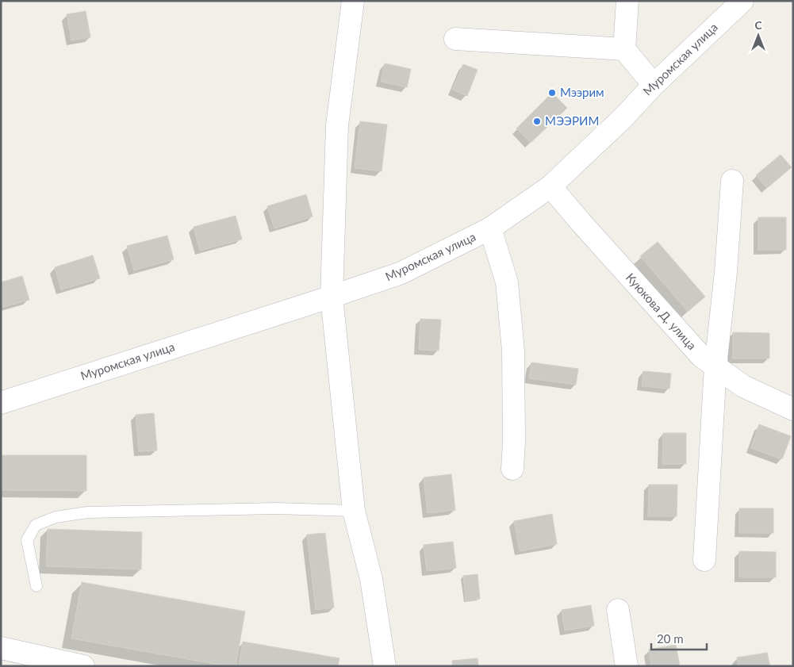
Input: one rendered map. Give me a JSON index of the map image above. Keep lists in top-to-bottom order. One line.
{"streets":{"street":["Муромская улица","Куюкова Д. улица"]},"crossings":[["Муромская улица","Куюкова Д. улица"]],"places":["Мээрим","МЭЭРИМ"],"scale_bar":"20 m","north":"top"}
